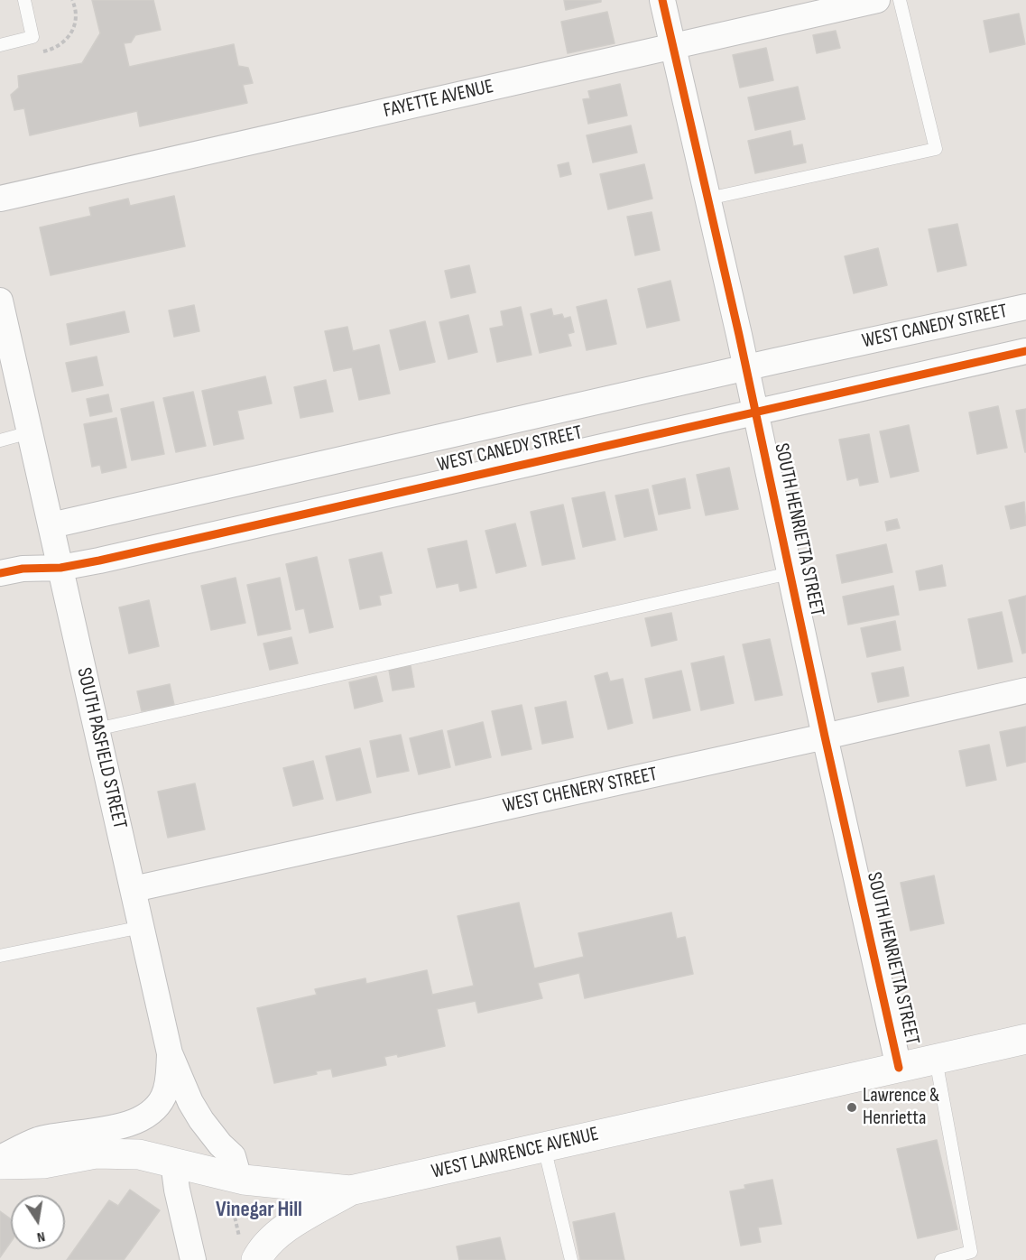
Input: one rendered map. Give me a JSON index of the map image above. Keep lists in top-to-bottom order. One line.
{"streets":{"street":["FAYETTE AVENUE","WEST CANEDY STREET","SOUTH HENRIETTA STREET","SOUTH PASFIELD STREET","WEST CHENERY STREET","WEST LAWRENCE AVENUE"]},"crossings":[["FAYETTE AVENUE","SOUTH HENRIETTA STREET"],["WEST CANEDY STREET","SOUTH HENRIETTA STREET"],["WEST CANEDY STREET","SOUTH PASFIELD STREET"],["SOUTH HENRIETTA STREET","WEST CHENERY STREET"],["SOUTH HENRIETTA STREET","WEST LAWRENCE AVENUE"],["SOUTH PASFIELD STREET","WEST CHENERY STREET"],["SOUTH PASFIELD STREET","WEST LAWRENCE AVENUE"]],"districts":["Vinegar Hill"],"places":["Lawrence & Henrietta"],"north":"bottom"}
